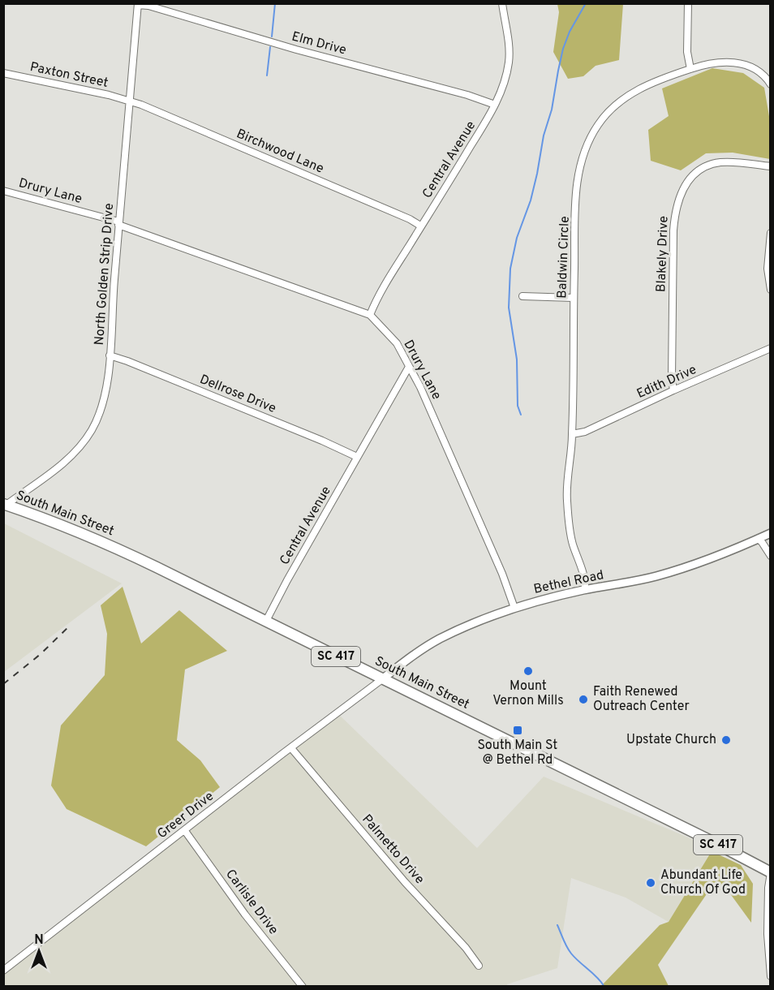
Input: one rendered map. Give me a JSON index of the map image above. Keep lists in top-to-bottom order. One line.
{"streets":{"main road":["South Main Street","SC 417"],"street":["Elm Drive","Paxton Street","Birchwood Lane","Central Avenue","Drury Lane","Blakely Drive","Baldwin Circle","North Golden Strip Drive","Edith Drive","Dellrose Drive","Bethel Road","Greer Drive","Palmetto Drive","Carlisle Drive"]},"crossings":[["Elm Drive","Central Avenue"],["Elm Drive","North Golden Strip Drive"],["Paxton Street","Birchwood Lane"],["Paxton Street","North Golden Strip Drive"],["Birchwood Lane","Central Avenue"],["Birchwood Lane","North Golden Strip Drive"],["Central Avenue","Drury Lane"],["Central Avenue","Dellrose Drive"],["Central Avenue","South Main Street"],["Drury Lane","North Golden Strip Drive"],["Drury Lane","Bethel Road"],["Blakely Drive","Edith Drive"],["Baldwin Circle","Edith Drive"],["Baldwin Circle","Bethel Road"],["North Golden Strip Drive","Dellrose Drive"],["North Golden Strip Drive","South Main Street"],["South Main Street","Bethel Road"],["South Main Street","Greer Drive"],["Bethel Road","Greer Drive"],["Greer Drive","Palmetto Drive"],["Greer Drive","Carlisle Drive"]],"places":{"other":["Mount Vernon Mills","Faith Renewed Outreach Center","Upstate Church","Abundant Life Church Of God"],"transit":["South Main St @ Bethel Rd"]},"north":"top"}
